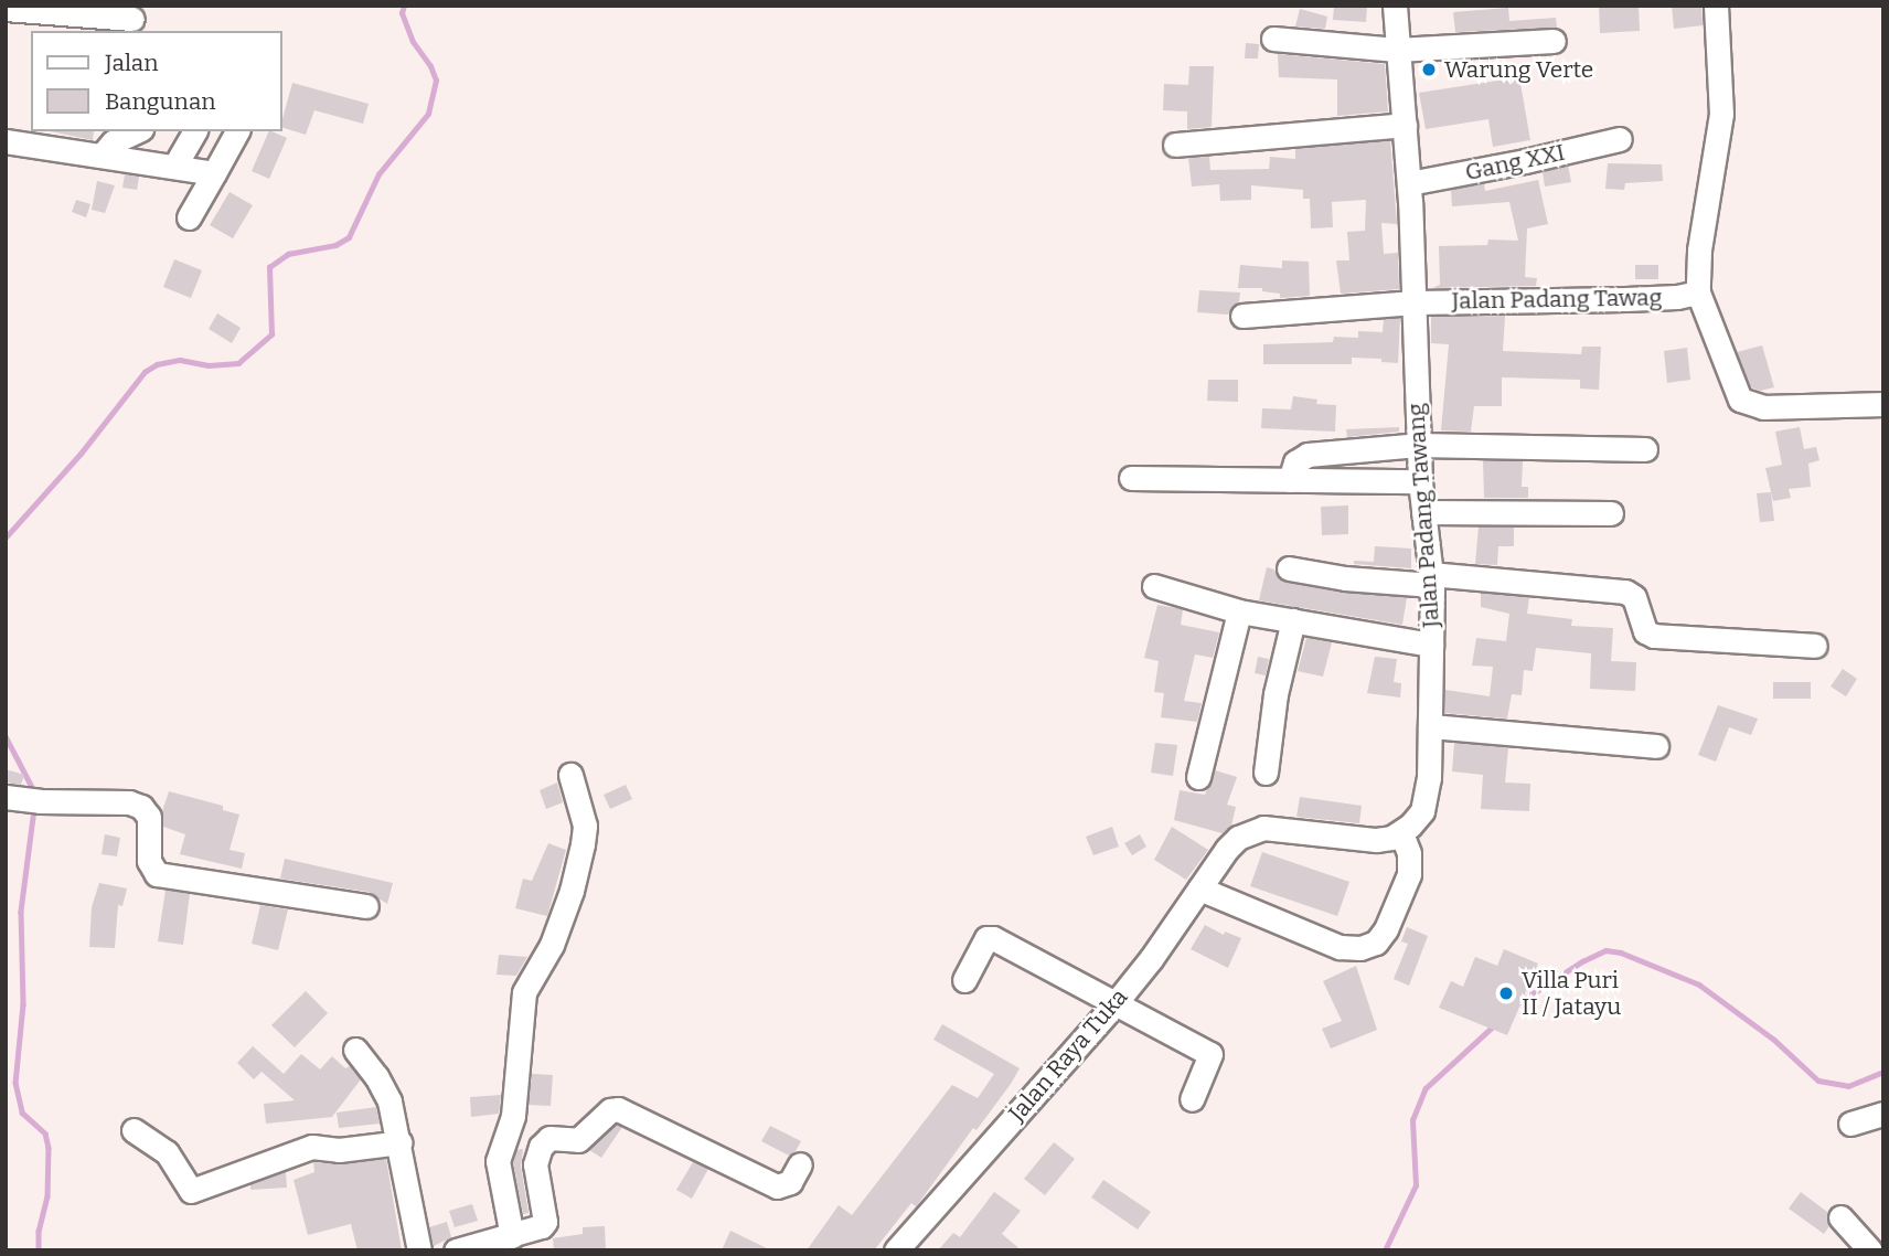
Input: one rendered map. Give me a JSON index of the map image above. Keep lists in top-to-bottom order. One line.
{"streets":{"street":["Gang XXI","Jalan Padang Tawag","Jalan Padang Tawang","Jalan Raya Tuka"]},"crossings":[["Gang XXI","Jalan Padang Tawang"],["Jalan Padang Tawag","Jalan Padang Tawang"],["Jalan Padang Tawang","Jalan Raya Tuka"]],"places":["Warung Verte","Villa Puri II / Jatayu"],"legend":["Jalan","Bangunan"]}
